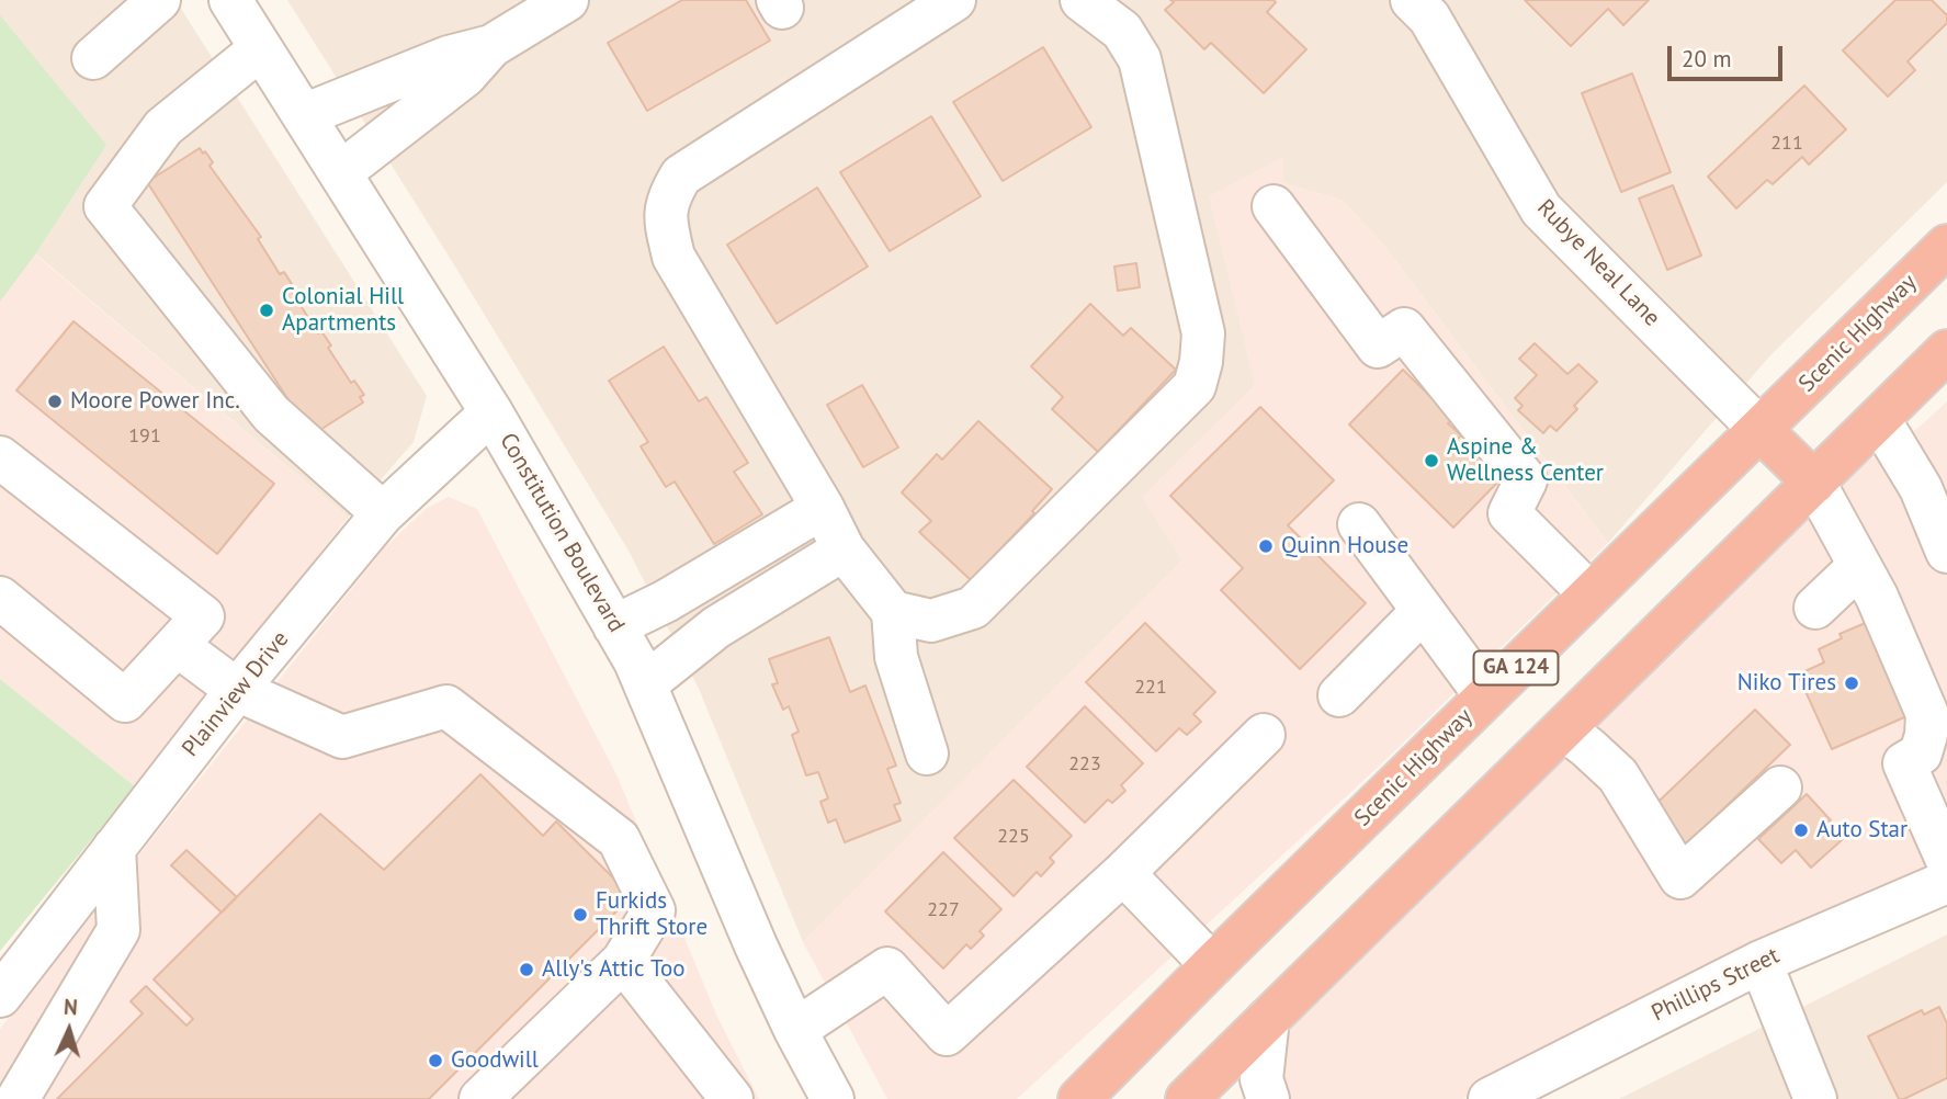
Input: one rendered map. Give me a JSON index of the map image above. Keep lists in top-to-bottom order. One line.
{"streets":{"highway":["Scenic Highway","GA 124"],"street":["Rubye Neal Lane","Constitution Boulevard","Plainview Drive","Phillips Street"]},"crossings":[["Rubye Neal Lane","Scenic Highway"],["Constitution Boulevard","Plainview Drive"]],"places":["Colonial Hill Apartments","Moore Power Inc.","Aspine & Wellness Center","Quinn House","Niko Tires","Auto Star","Furkids Thrift Store","Ally's Attic Too","Goodwill"],"house_numbers":["211","191","221","223","225","227"],"scale_bar":"20 m","north":"top"}
